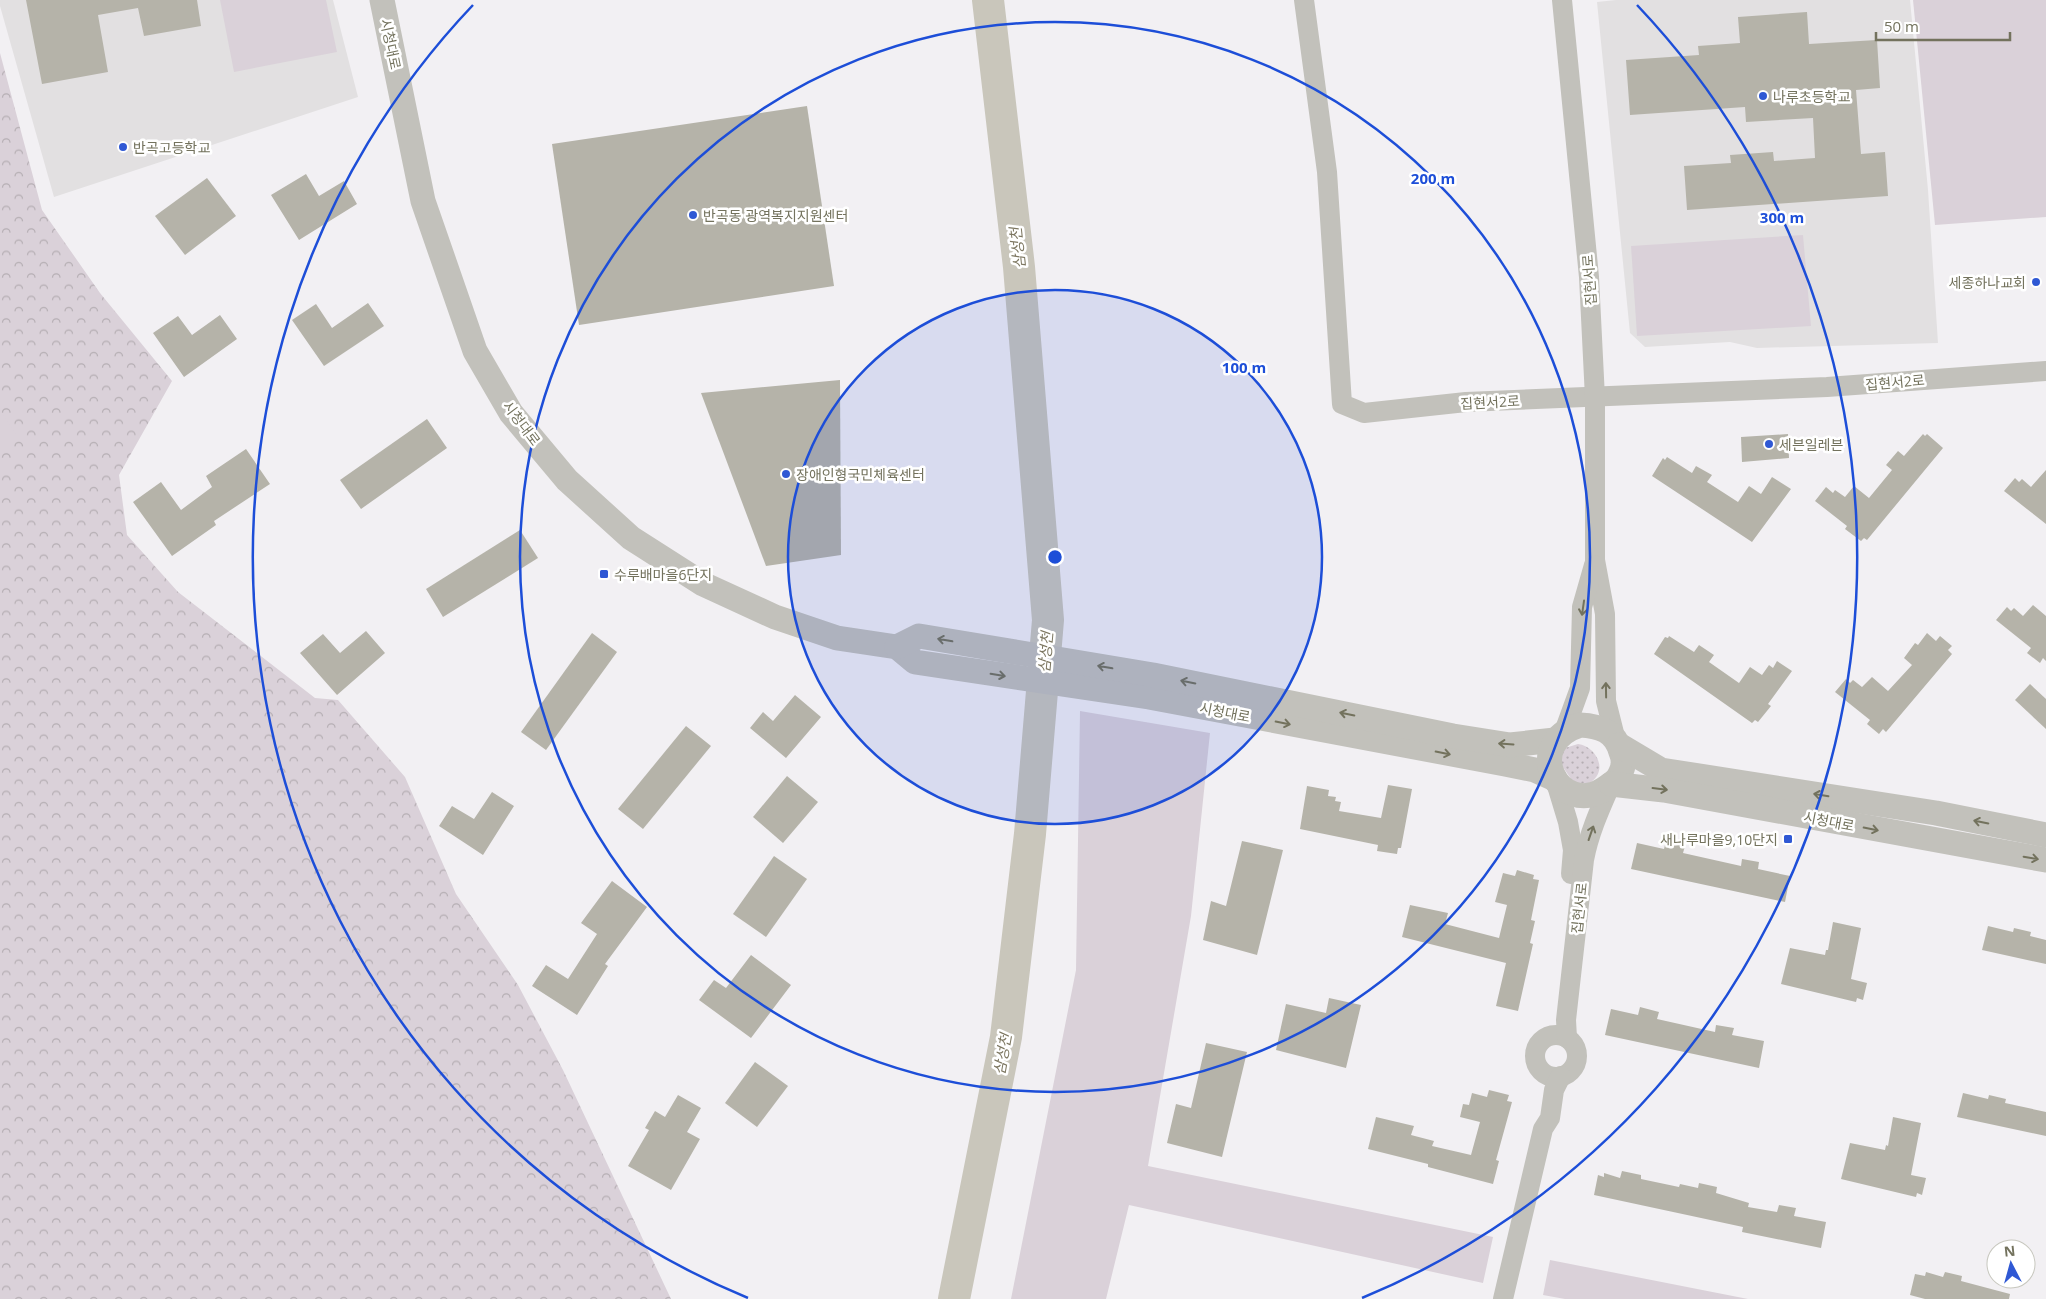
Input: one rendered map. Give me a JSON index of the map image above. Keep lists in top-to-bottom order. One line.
{"streets":{"street":["시청대로","집현서로","집현서2로"]},"crossings":[["시청대로","집현서로"],["집현서로","집현서2로"]],"water":["삼성천"],"places":{"other":["나루초등학교","반곡고등학교","반곡동 광역복지지원센터","세종하나교회","세븐일레븐","장애인형국민체육센터"],"transit":["수루배마을6단지","새나루마을9,10단지"]},"scale_bar":"50 m","north":"top","rings":["200 m","300 m","100 m"]}
